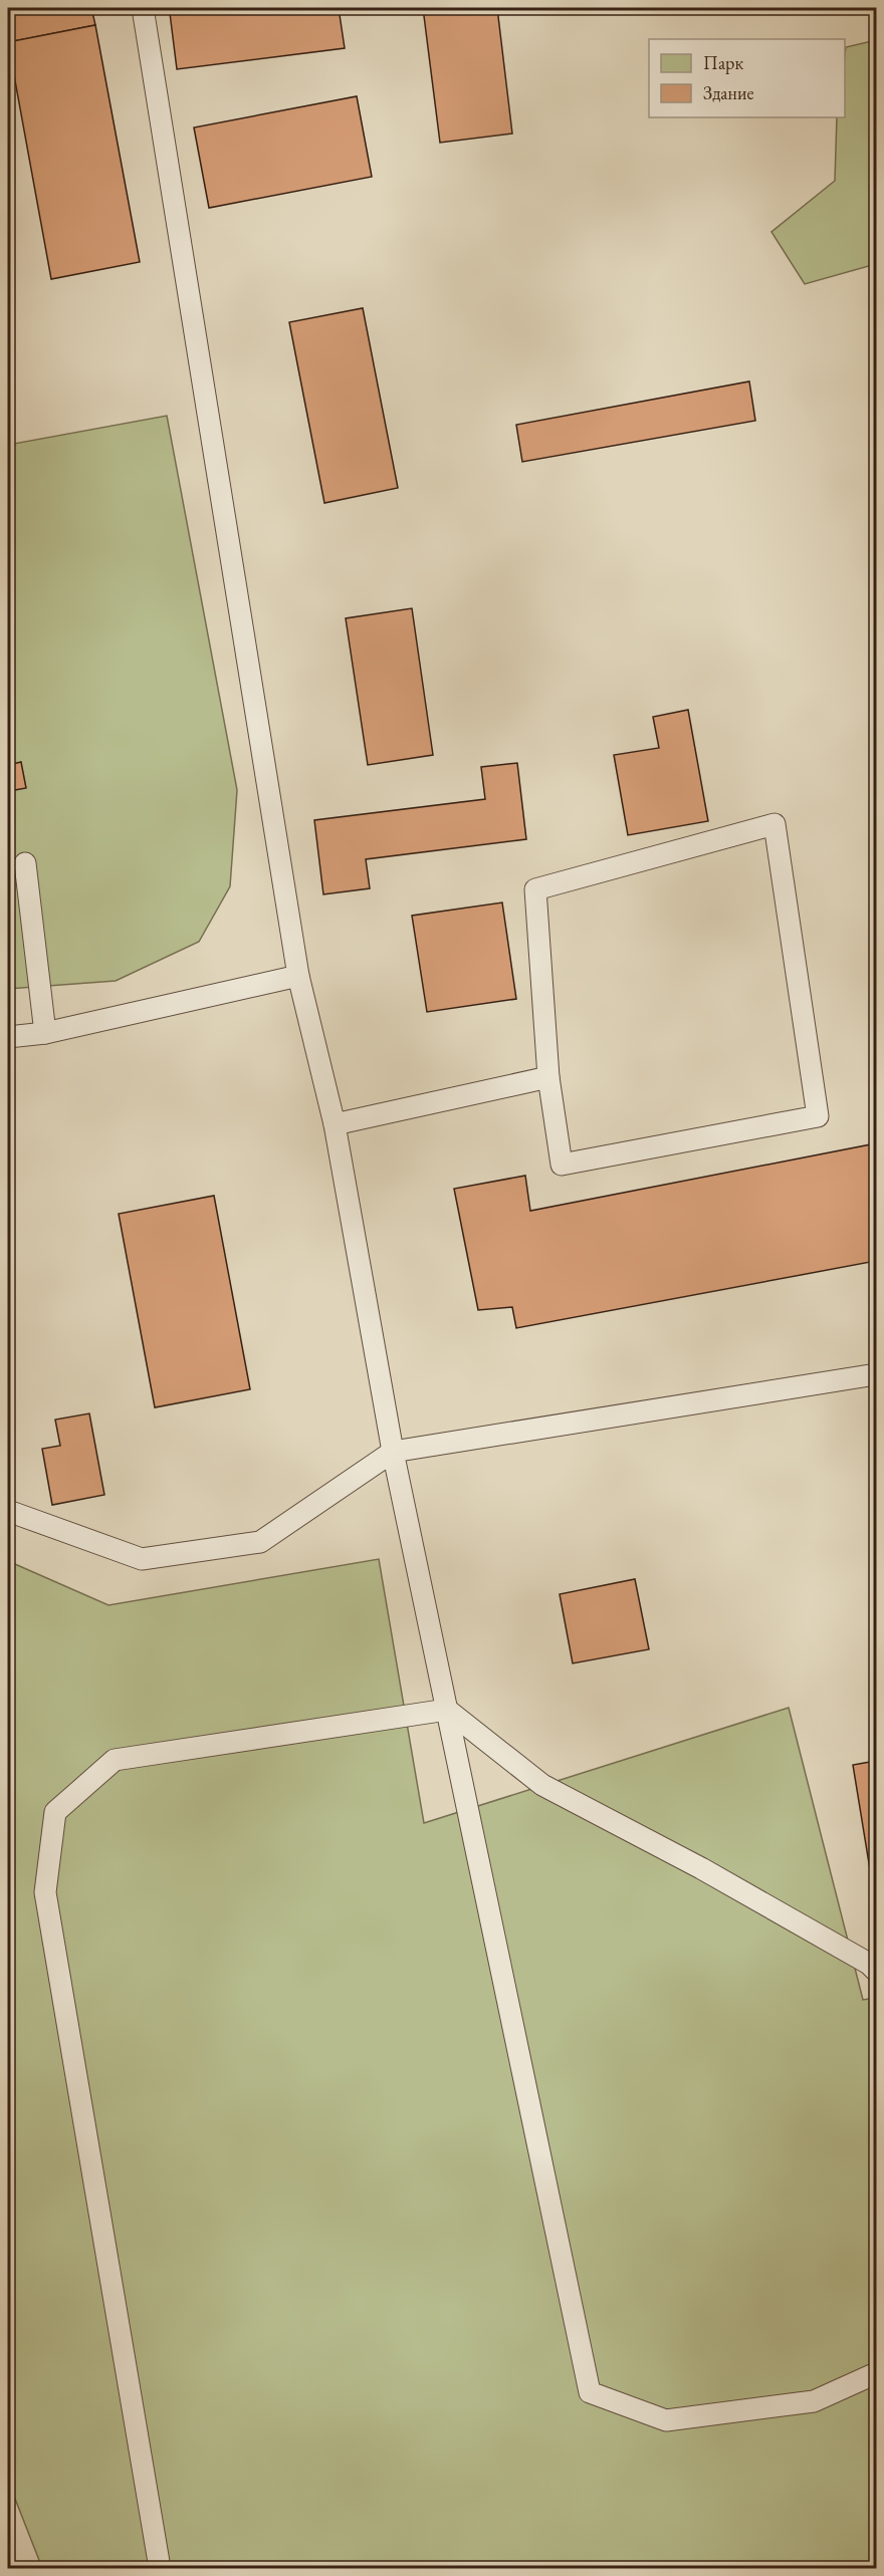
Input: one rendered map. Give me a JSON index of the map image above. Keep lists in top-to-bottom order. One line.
{"legend":["Парк","Здание"]}
